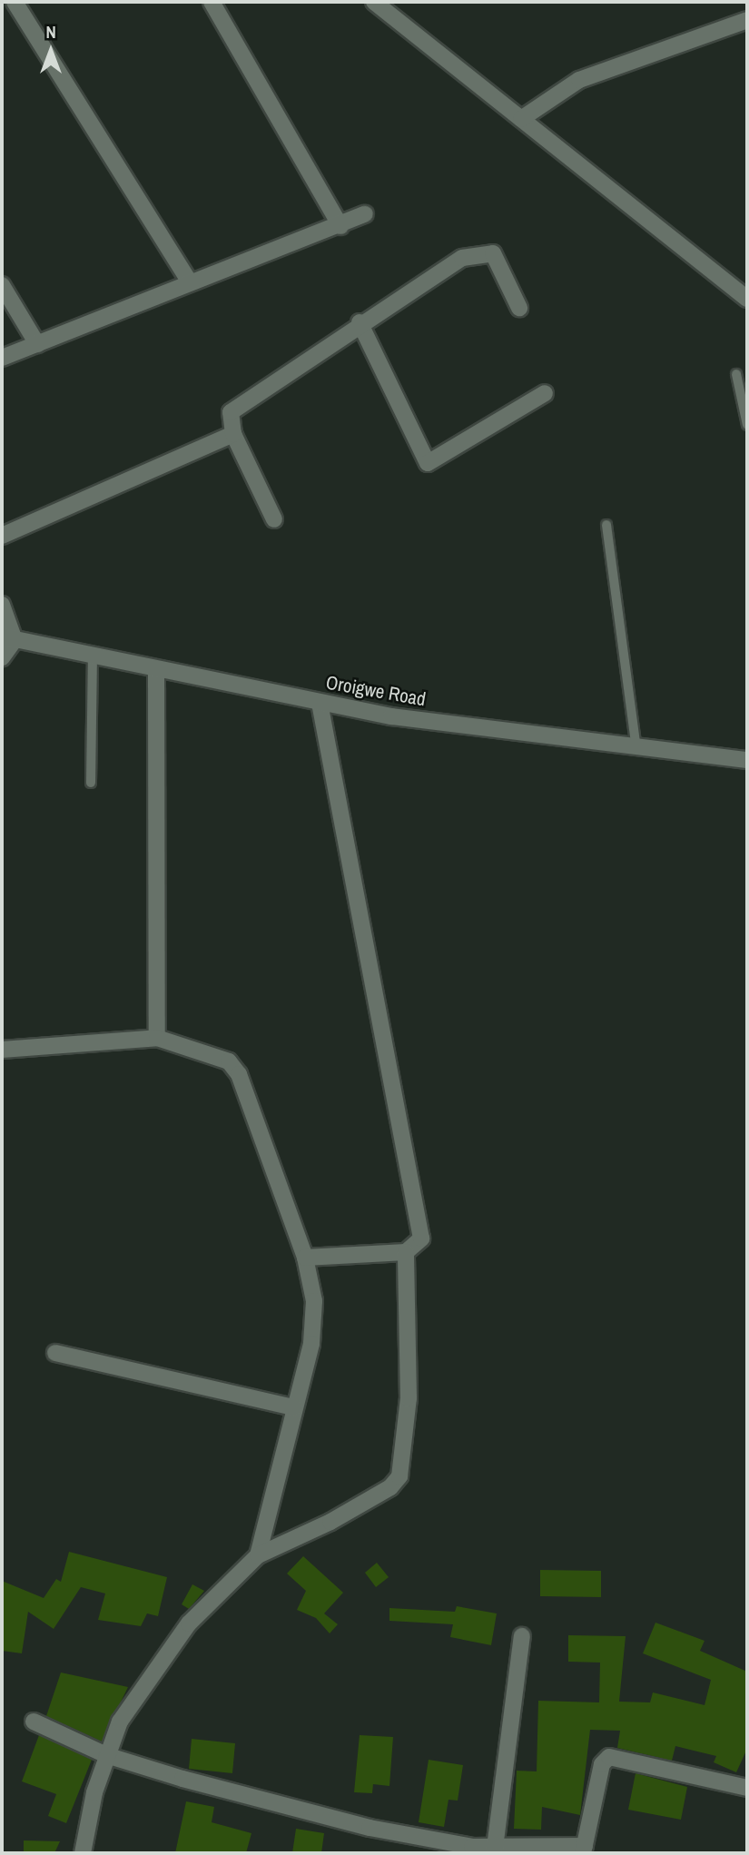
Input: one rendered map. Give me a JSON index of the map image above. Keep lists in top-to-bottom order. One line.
{"streets":{"street":["Oroigwe Road"]},"north":"top"}
